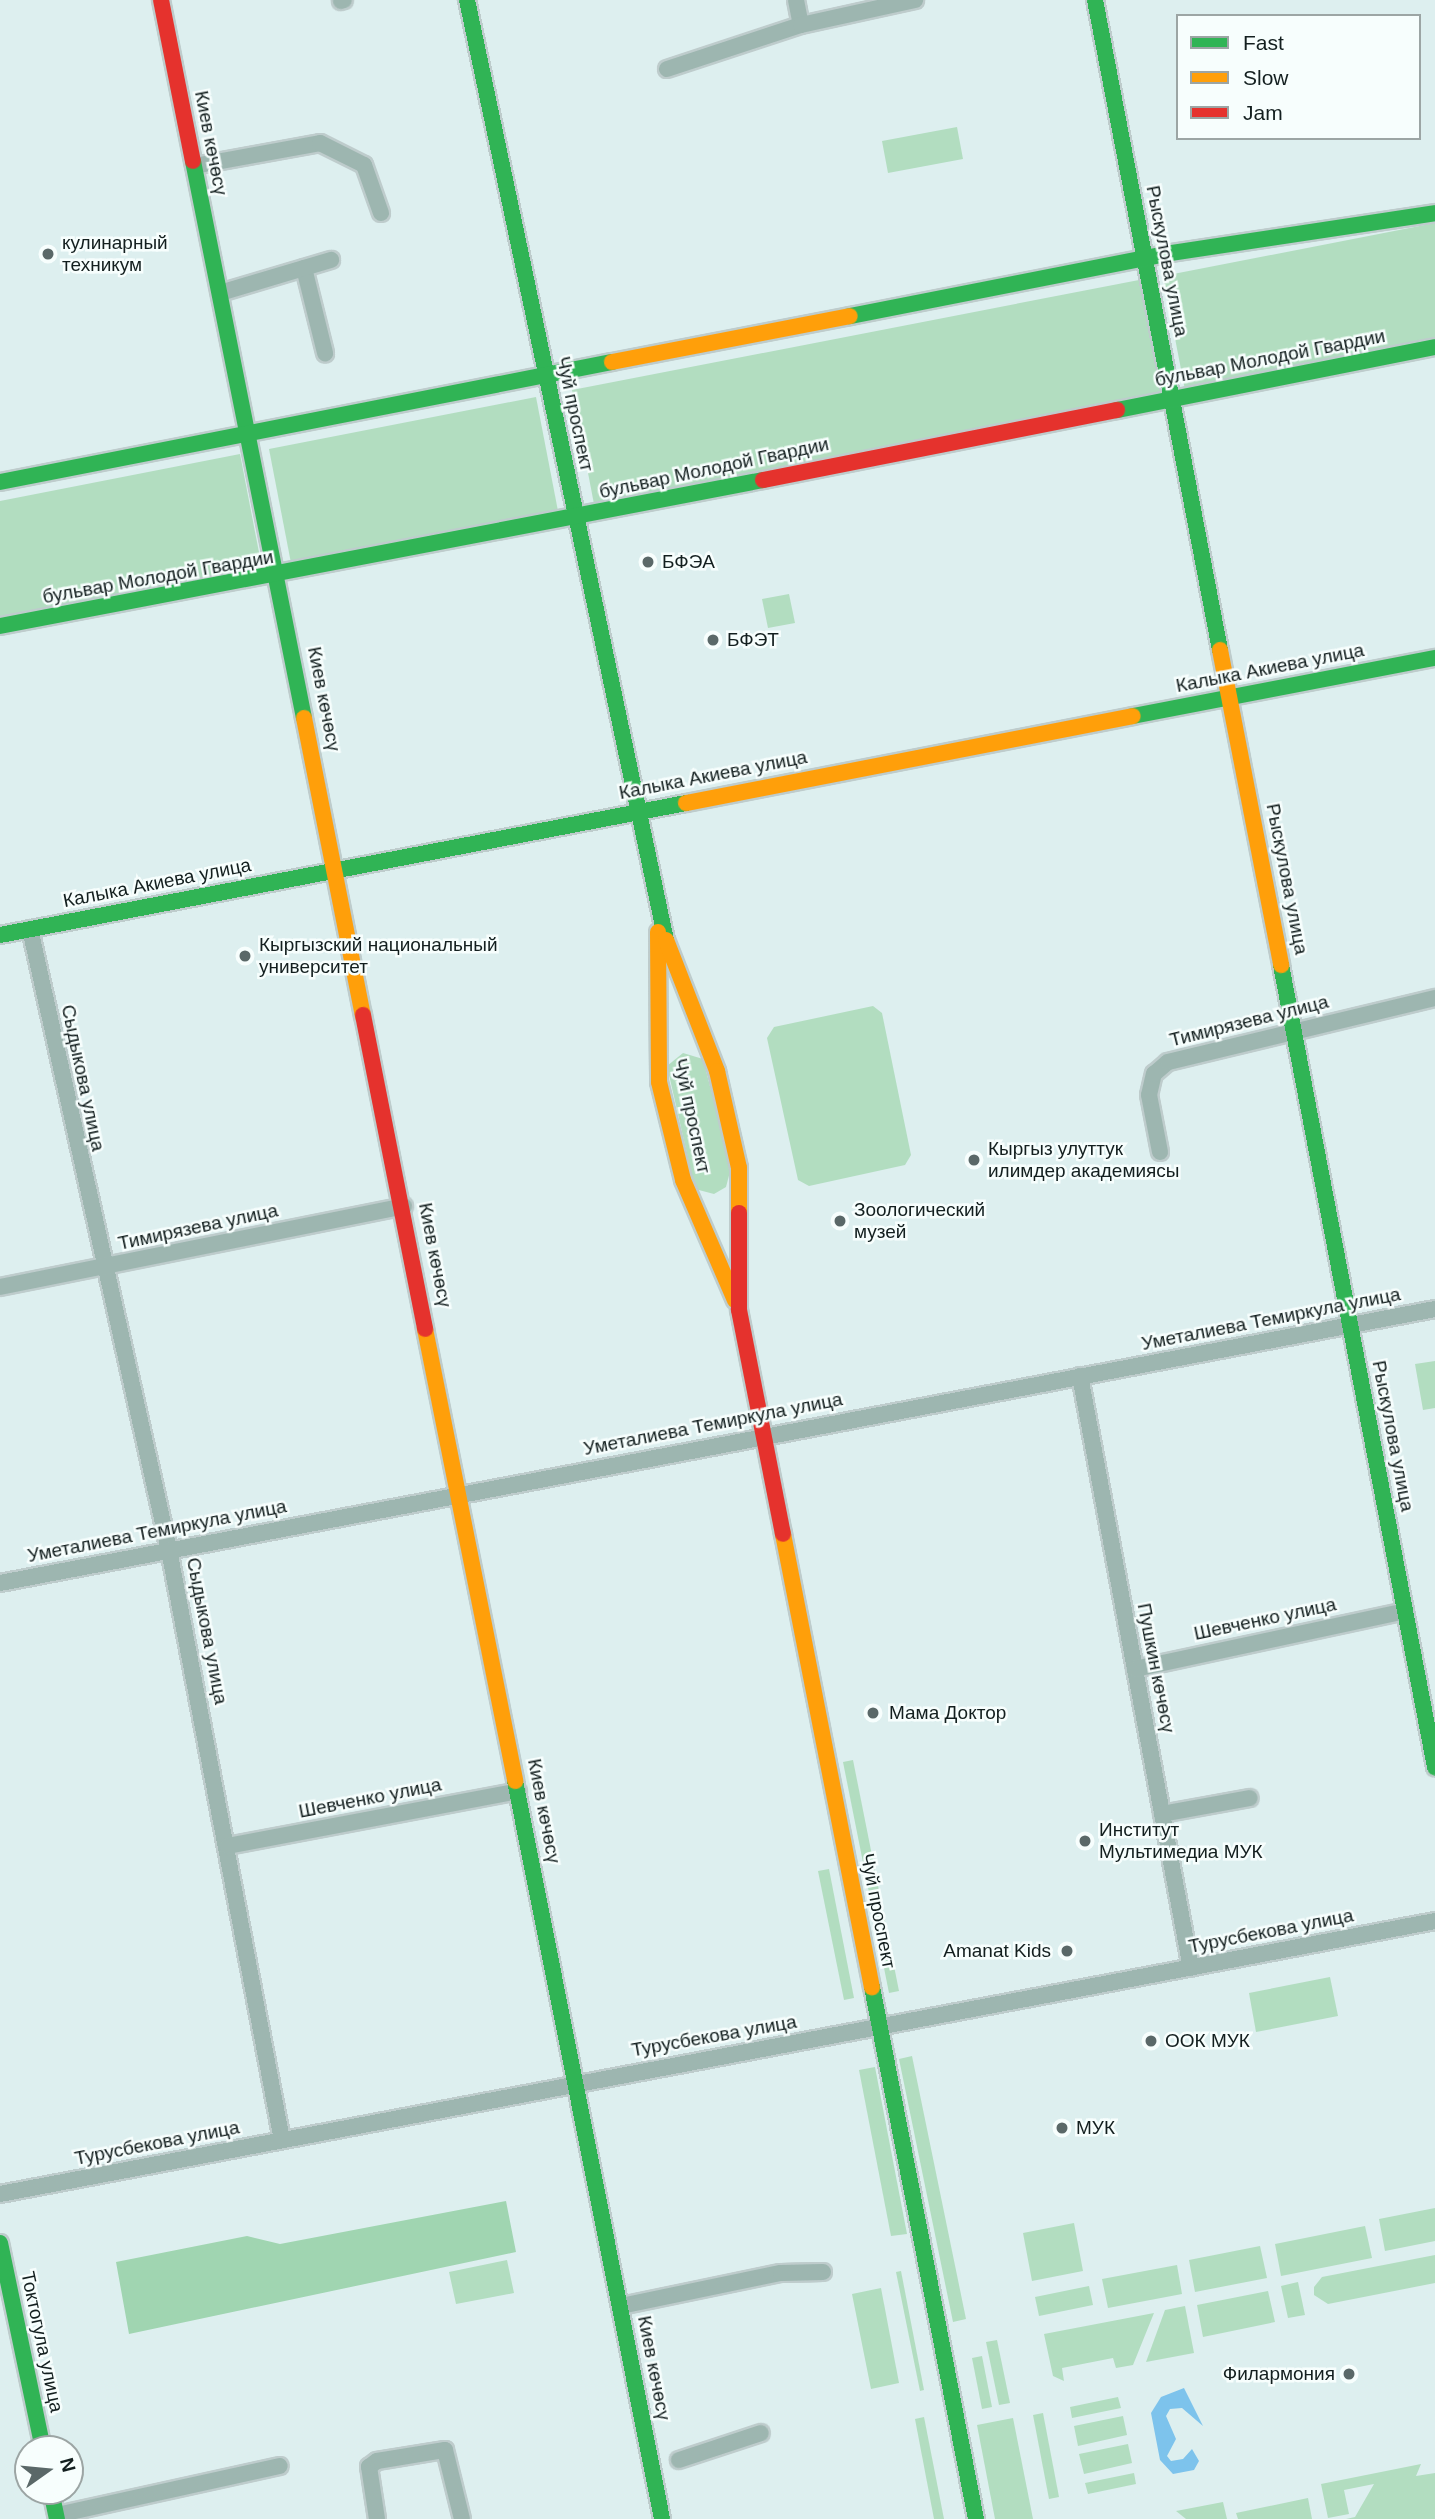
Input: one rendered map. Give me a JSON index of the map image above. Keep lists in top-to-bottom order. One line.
{"streets":{"main road":["Киев көчөсү","Рыскулова улица","бульвар Молодой Гвардии","Чуй проспект","Калыка Акиева улица","Токтогула улица"],"street":["Тимирязева улица","Сыдыкова улица","Уметалиева Темиркула улица","Шевченко улица","Пушкин көчөсү","Турусбекова улица"]},"crossings":[["Киев көчөсү","бульвар Молодой Гвардии"],["Киев көчөсү","Калыка Акиева улица"],["Киев көчөсү","Тимирязева улица"],["Киев көчөсү","Уметалиева Темиркула улица"],["Киев көчөсү","Шевченко улица"],["Киев көчөсү","Турусбекова улица"],["Рыскулова улица","бульвар Молодой Гвардии"],["Рыскулова улица","Калыка Акиева улица"],["Рыскулова улица","Тимирязева улица"],["Рыскулова улица","Уметалиева Темиркула улица"],["Рыскулова улица","Шевченко улица"],["бульвар Молодой Гвардии","Чуй проспект"],["Чуй проспект","Калыка Акиева улица"],["Чуй проспект","Уметалиева Темиркула улица"],["Чуй проспект","Турусбекова улица"],["Калыка Акиева улица","Сыдыкова улица"],["Тимирязева улица","Сыдыкова улица"],["Сыдыкова улица","Уметалиева Темиркула улица"],["Сыдыкова улица","Шевченко улица"],["Сыдыкова улица","Турусбекова улица"],["Уметалиева Темиркула улица","Пушкин көчөсү"],["Шевченко улица","Пушкин көчөсү"],["Пушкин көчөсү","Турусбекова улица"]],"places":["кулинарный техникум","БФЭА","БФЭТ","Кыргызский национальный университет","Кыргыз улуттук илимдер академиясы","Зоологический музей","Мама Доктор","Институт Мультимедиа МУК","Amanat Kids","ООК МУК","МУК","Филармония"],"legend":["Fast","Slow","Jam"],"north":"right"}
